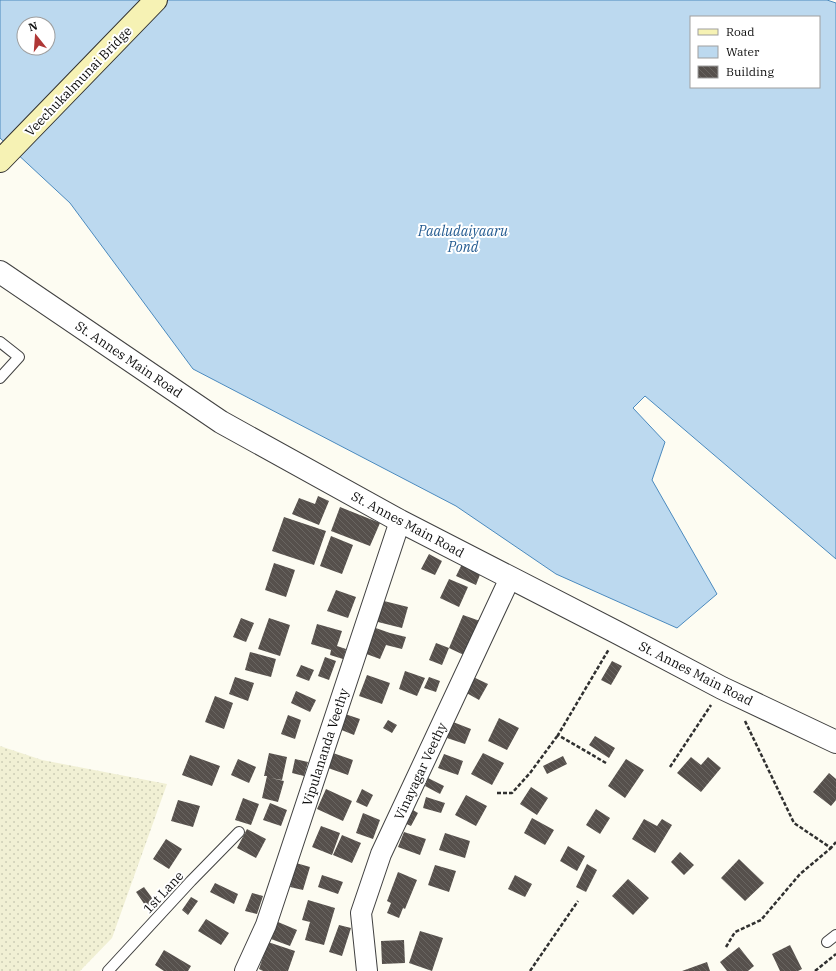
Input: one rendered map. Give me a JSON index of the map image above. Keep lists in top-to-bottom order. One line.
{"streets":{"main road":["Veechukalmunai Bridge"],"street":["St. Annes Main Road","Vipulananda Veethy","Vinayagar Veethy"],"lane":["1st Lane"]},"crossings":[["St. Annes Main Road","Vipulananda Veethy"],["St. Annes Main Road","Vinayagar Veethy"]],"water":["Paaludaiyaaru Pond"],"legend":["Road","Water","Building"],"north":"top"}
